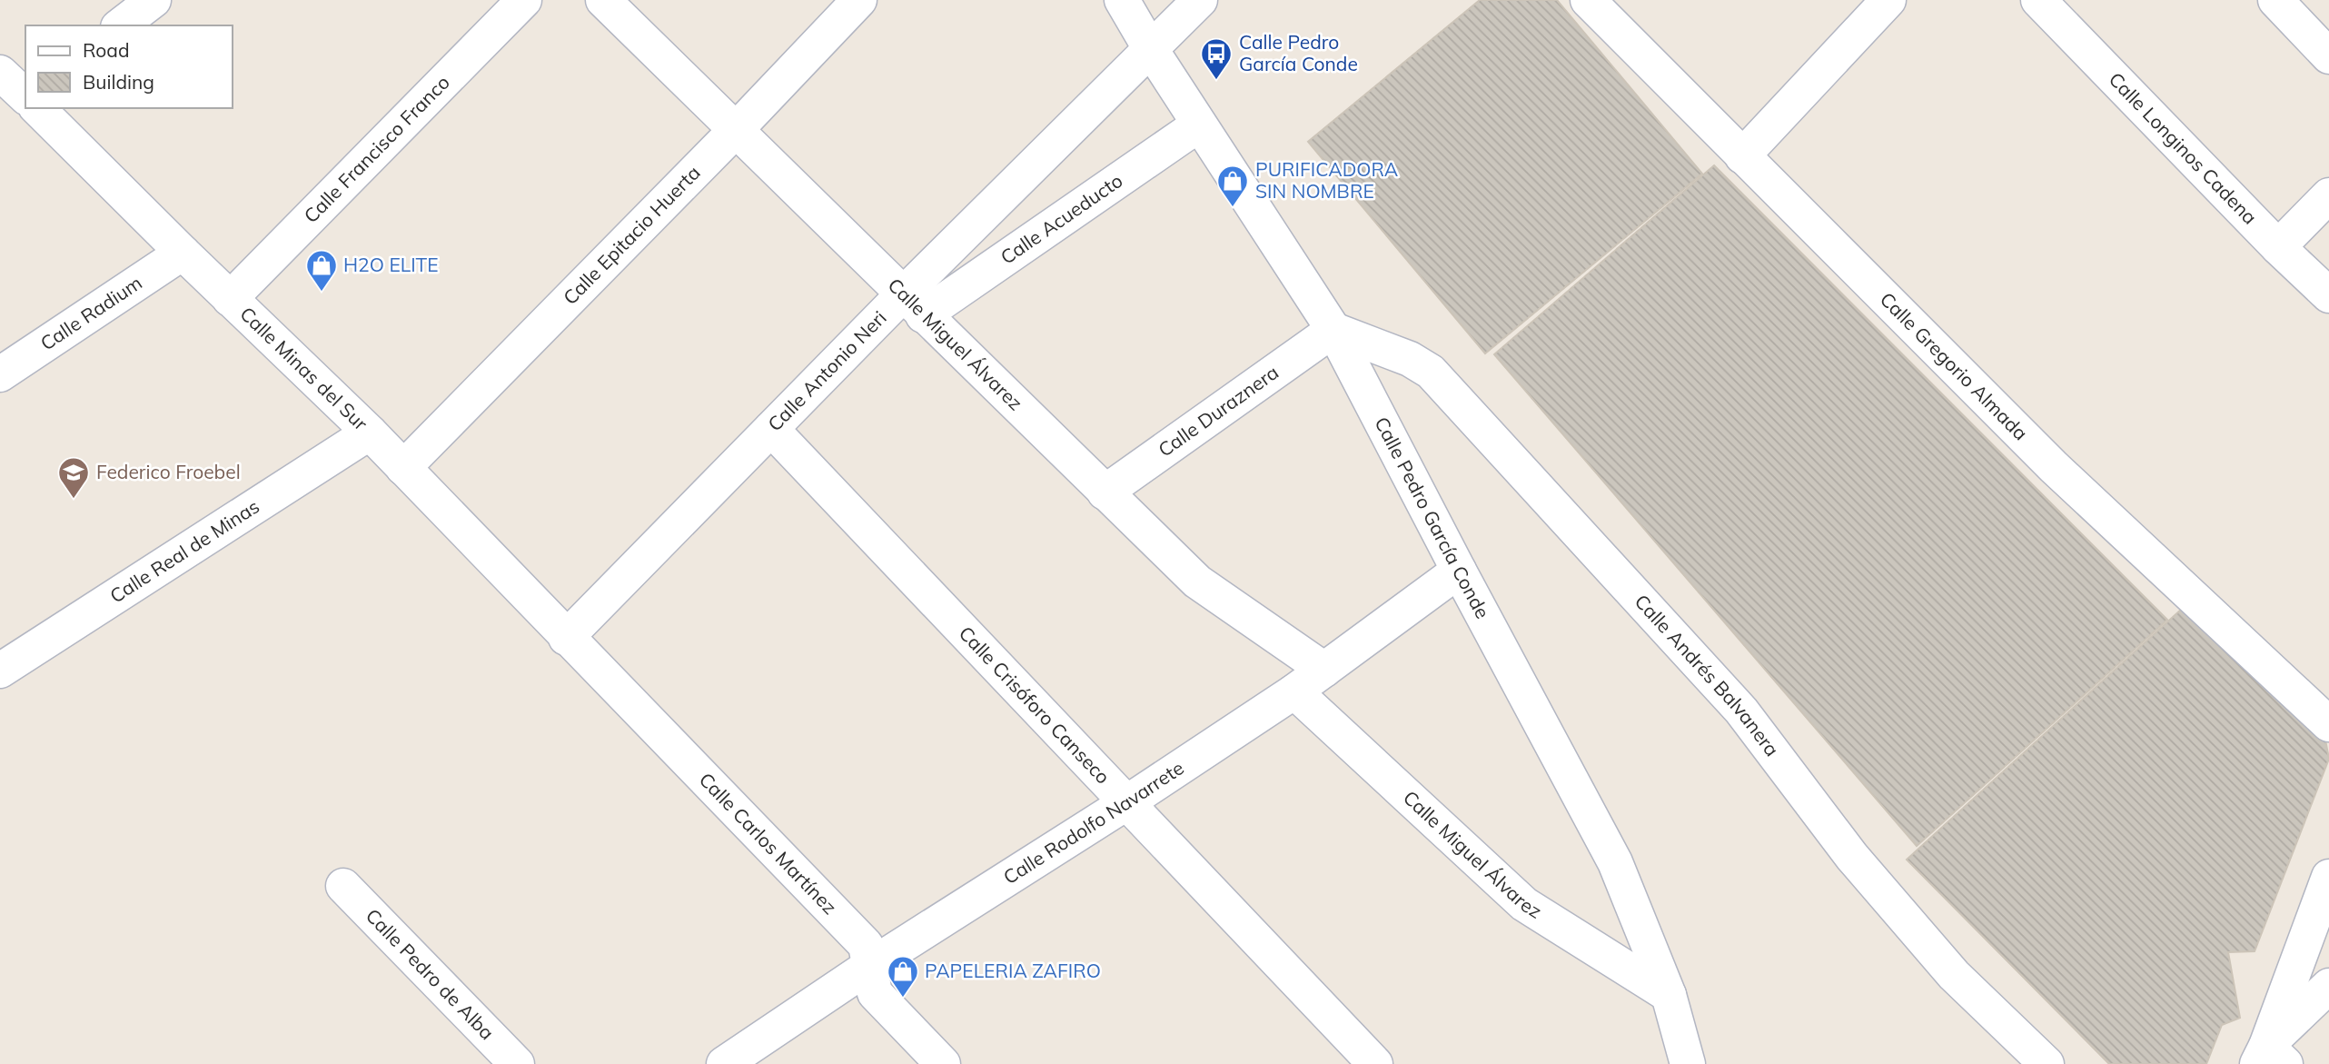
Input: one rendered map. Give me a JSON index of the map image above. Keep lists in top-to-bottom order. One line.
{"streets":{"street":["Calle Francisco Franco","Calle Longinos Cadena","Calle Acueducto","Calle Epitacio Huerta","Calle Radium","Calle Miguel Álvarez","Calle Gregorio Almada","Calle Minas del Sur","Calle Antonio Neri","Calle Duraznera","Calle Pedro García Conde","Calle Real de Minas","Calle Andrés Balvanera","Calle Crisóforo Canseco","Calle Rodolfo Navarrete","Calle Carlos Martínez","Calle Pedro de Alba"]},"crossings":[["Calle Francisco Franco","Calle Minas del Sur"],["Calle Acueducto","Calle Miguel Álvarez"],["Calle Acueducto","Calle Antonio Neri"],["Calle Acueducto","Calle Pedro García Conde"],["Calle Epitacio Huerta","Calle Miguel Álvarez"],["Calle Epitacio Huerta","Calle Minas del Sur"],["Calle Radium","Calle Minas del Sur"],["Calle Miguel Álvarez","Calle Antonio Neri"],["Calle Miguel Álvarez","Calle Duraznera"],["Calle Miguel Álvarez","Calle Pedro García Conde"],["Calle Miguel Álvarez","Calle Rodolfo Navarrete"],["Calle Minas del Sur","Calle Antonio Neri"],["Calle Minas del Sur","Calle Real de Minas"],["Calle Minas del Sur","Calle Carlos Martínez"],["Calle Antonio Neri","Calle Pedro García Conde"],["Calle Antonio Neri","Calle Crisóforo Canseco"],["Calle Antonio Neri","Calle Carlos Martínez"],["Calle Duraznera","Calle Pedro García Conde"],["Calle Duraznera","Calle Andrés Balvanera"],["Calle Pedro García Conde","Calle Andrés Balvanera"],["Calle Pedro García Conde","Calle Rodolfo Navarrete"],["Calle Crisóforo Canseco","Calle Rodolfo Navarrete"],["Calle Rodolfo Navarrete","Calle Carlos Martínez"]],"places":{"bus stop":["Calle Pedro García Conde"],"shop":["PURIFICADORA SIN NOMBRE","H2O ELITE","PAPELERIA ZAFIRO"],"school or university":["Federico Froebel"]},"legend":["Road","Building"]}
